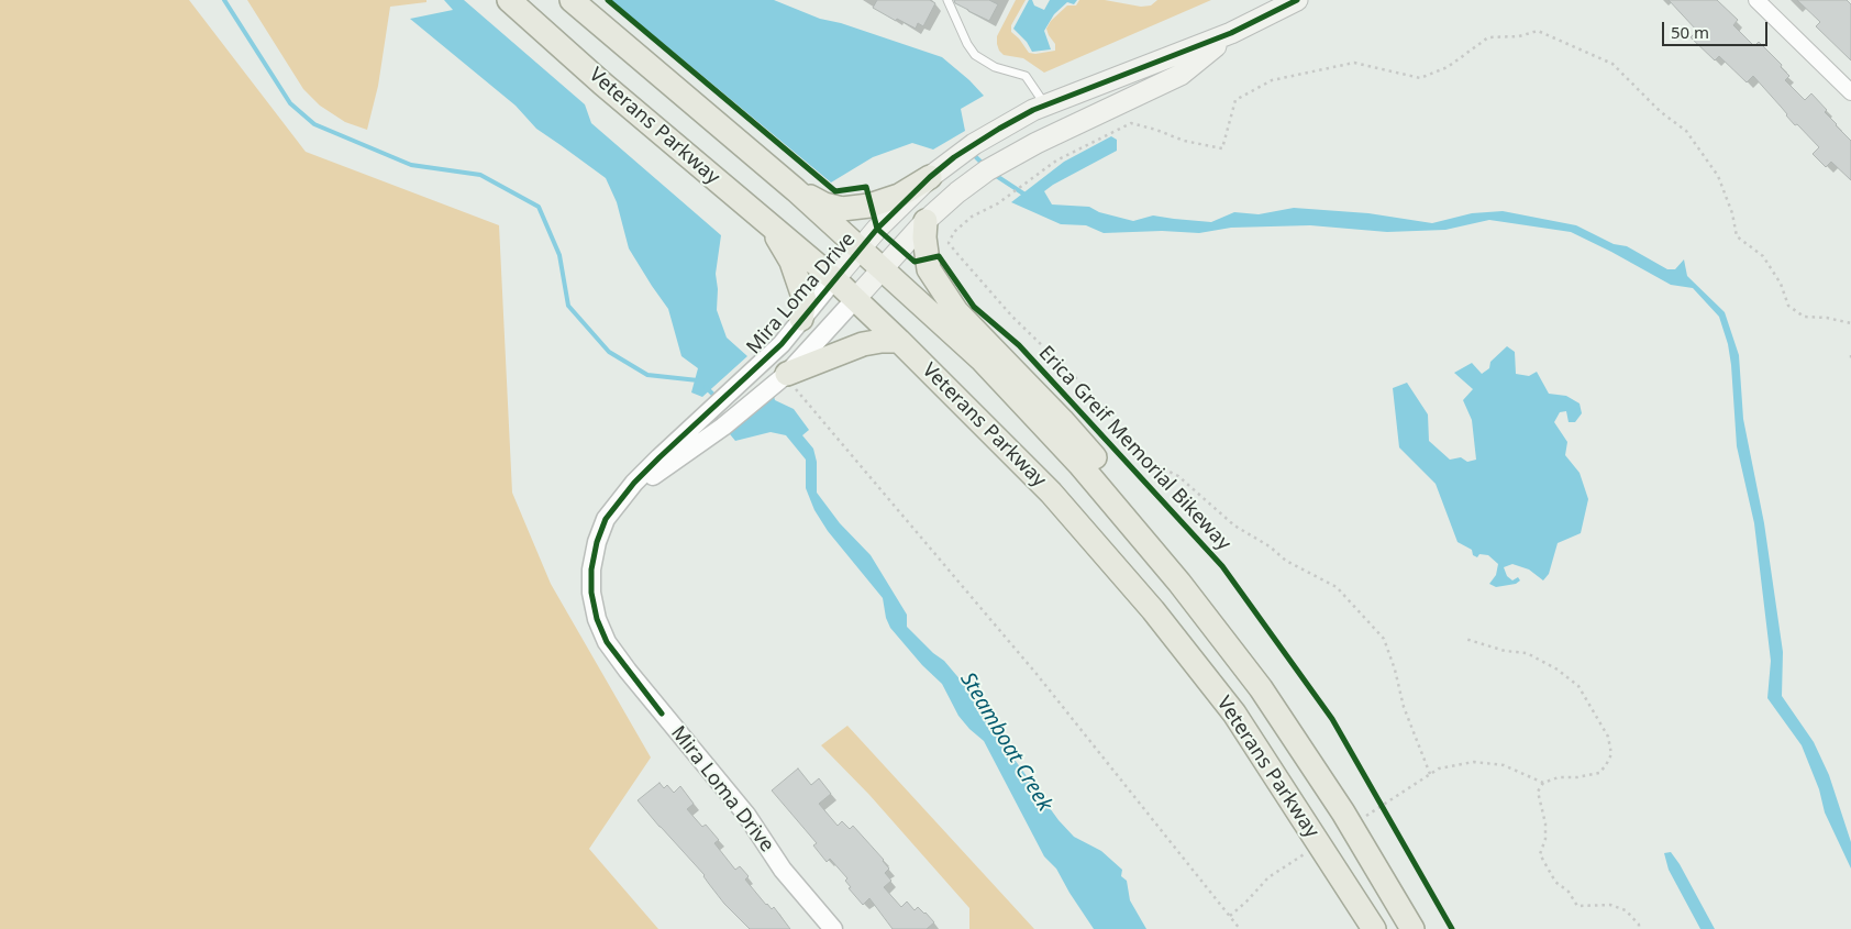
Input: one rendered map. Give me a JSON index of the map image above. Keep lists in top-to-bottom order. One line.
{"streets":{"main road":["Veterans Parkway","Mira Loma Drive"],"cycle path":["Erica Greif Memorial Bikeway"]},"crossings":[["Veterans Parkway","Mira Loma Drive"]],"water":["Steamboat Creek"],"scale_bar":"50 m"}
